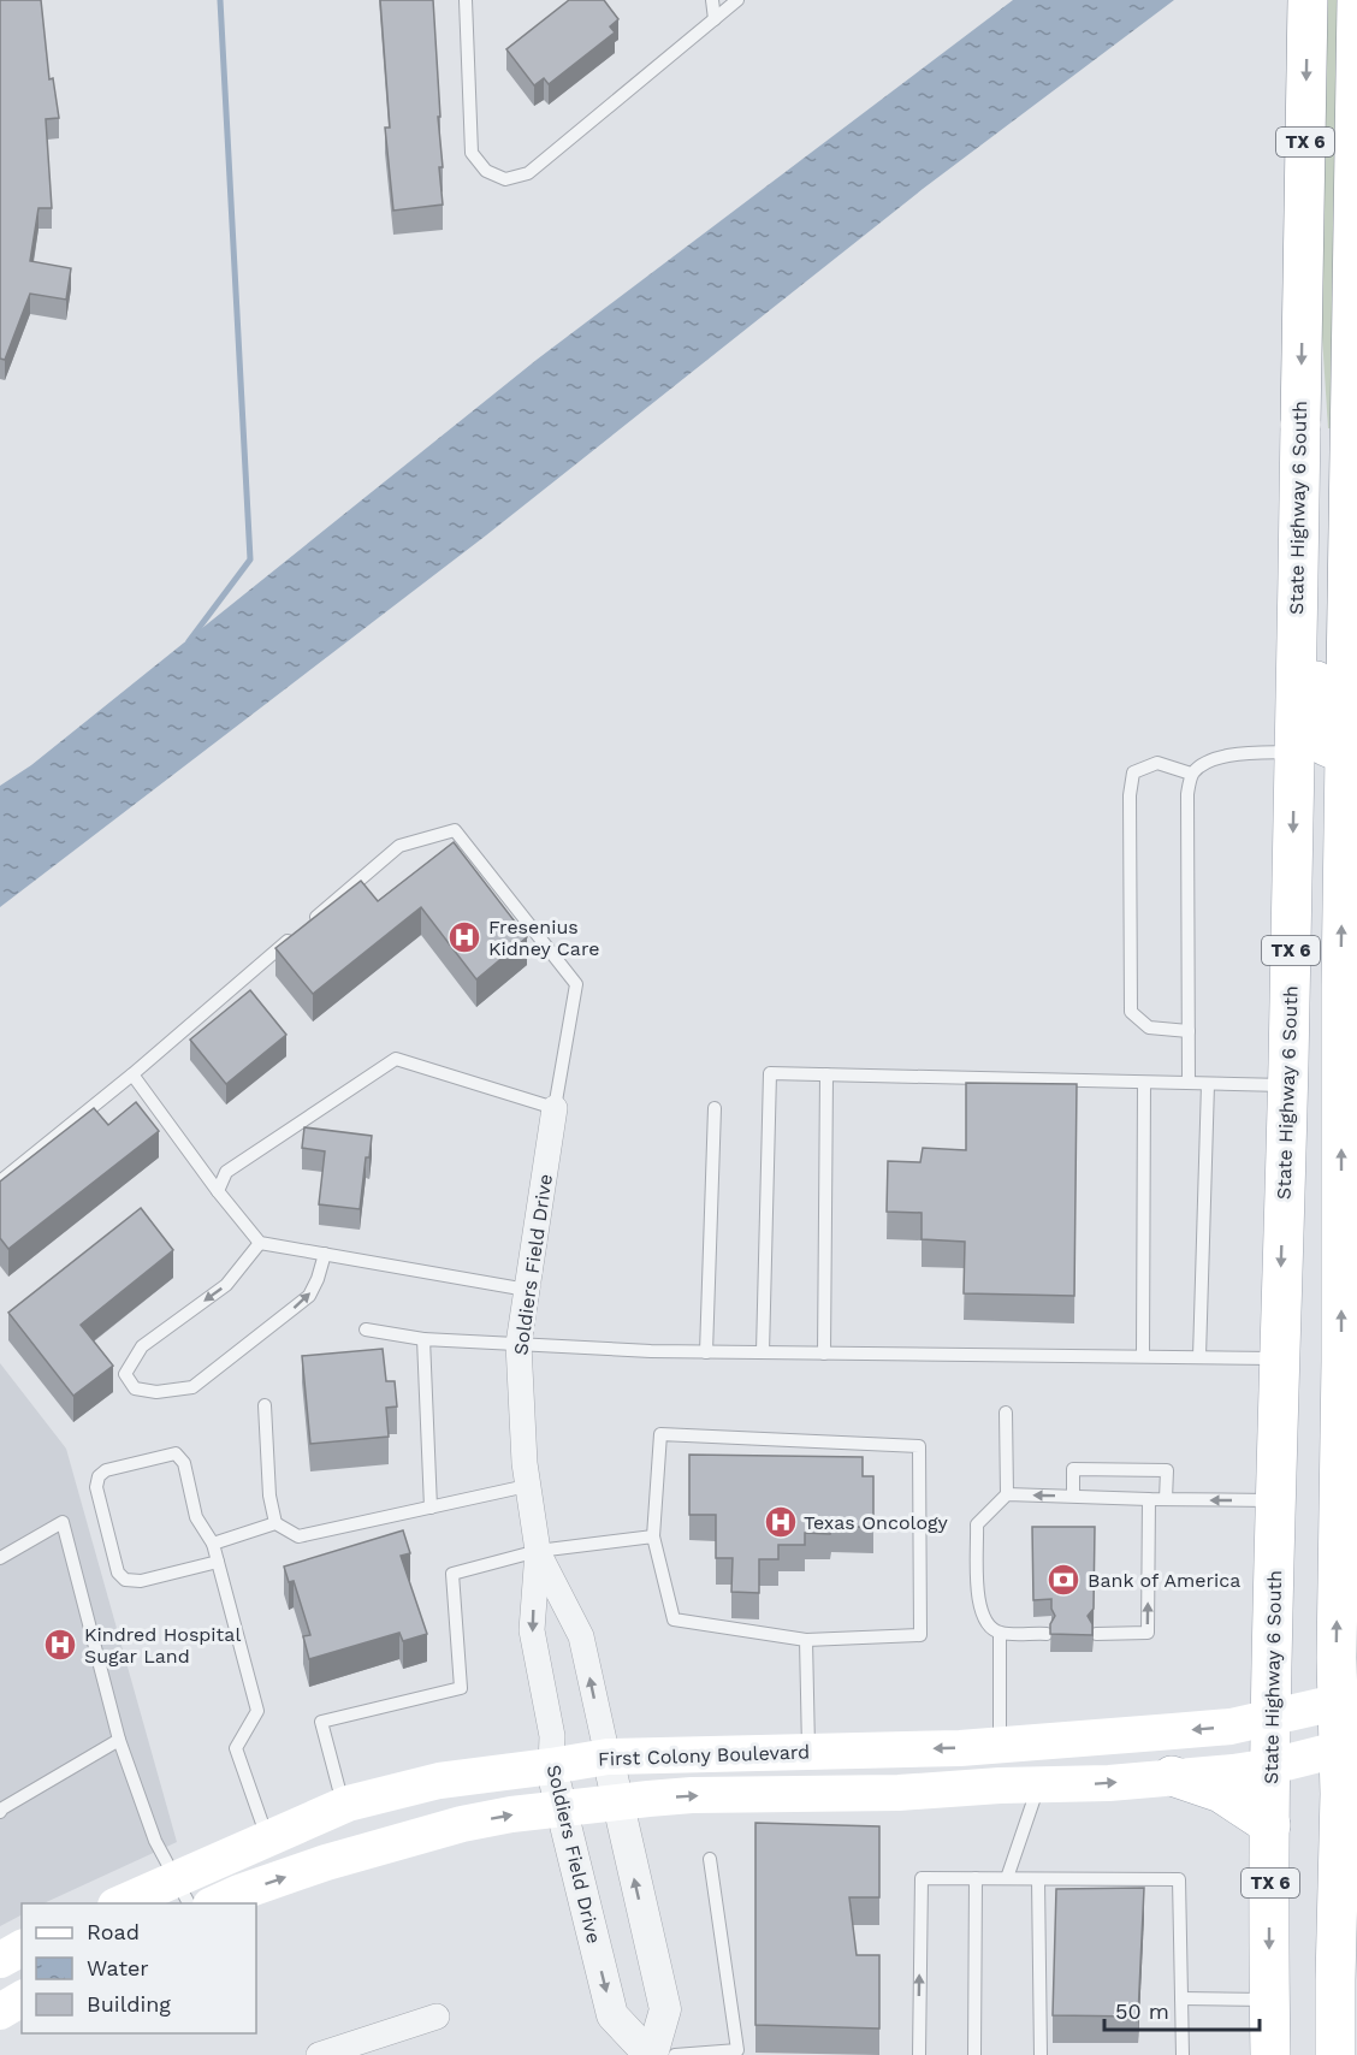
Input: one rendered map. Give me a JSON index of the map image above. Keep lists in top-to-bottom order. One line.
{"streets":{"main road":["TX 6","State Highway 6 South","First Colony Boulevard"],"street":["Soldiers Field Drive"]},"crossings":[["TX 6","First Colony Boulevard"],["State Highway 6 South","First Colony Boulevard"],["Soldiers Field Drive","First Colony Boulevard"]],"places":{"hospital":["Fresenius Kidney Care","Texas Oncology","Kindred Hospital Sugar Land"],"bank":["Bank of America"]},"legend":["Road","Water","Building"],"scale_bar":"50 m"}
